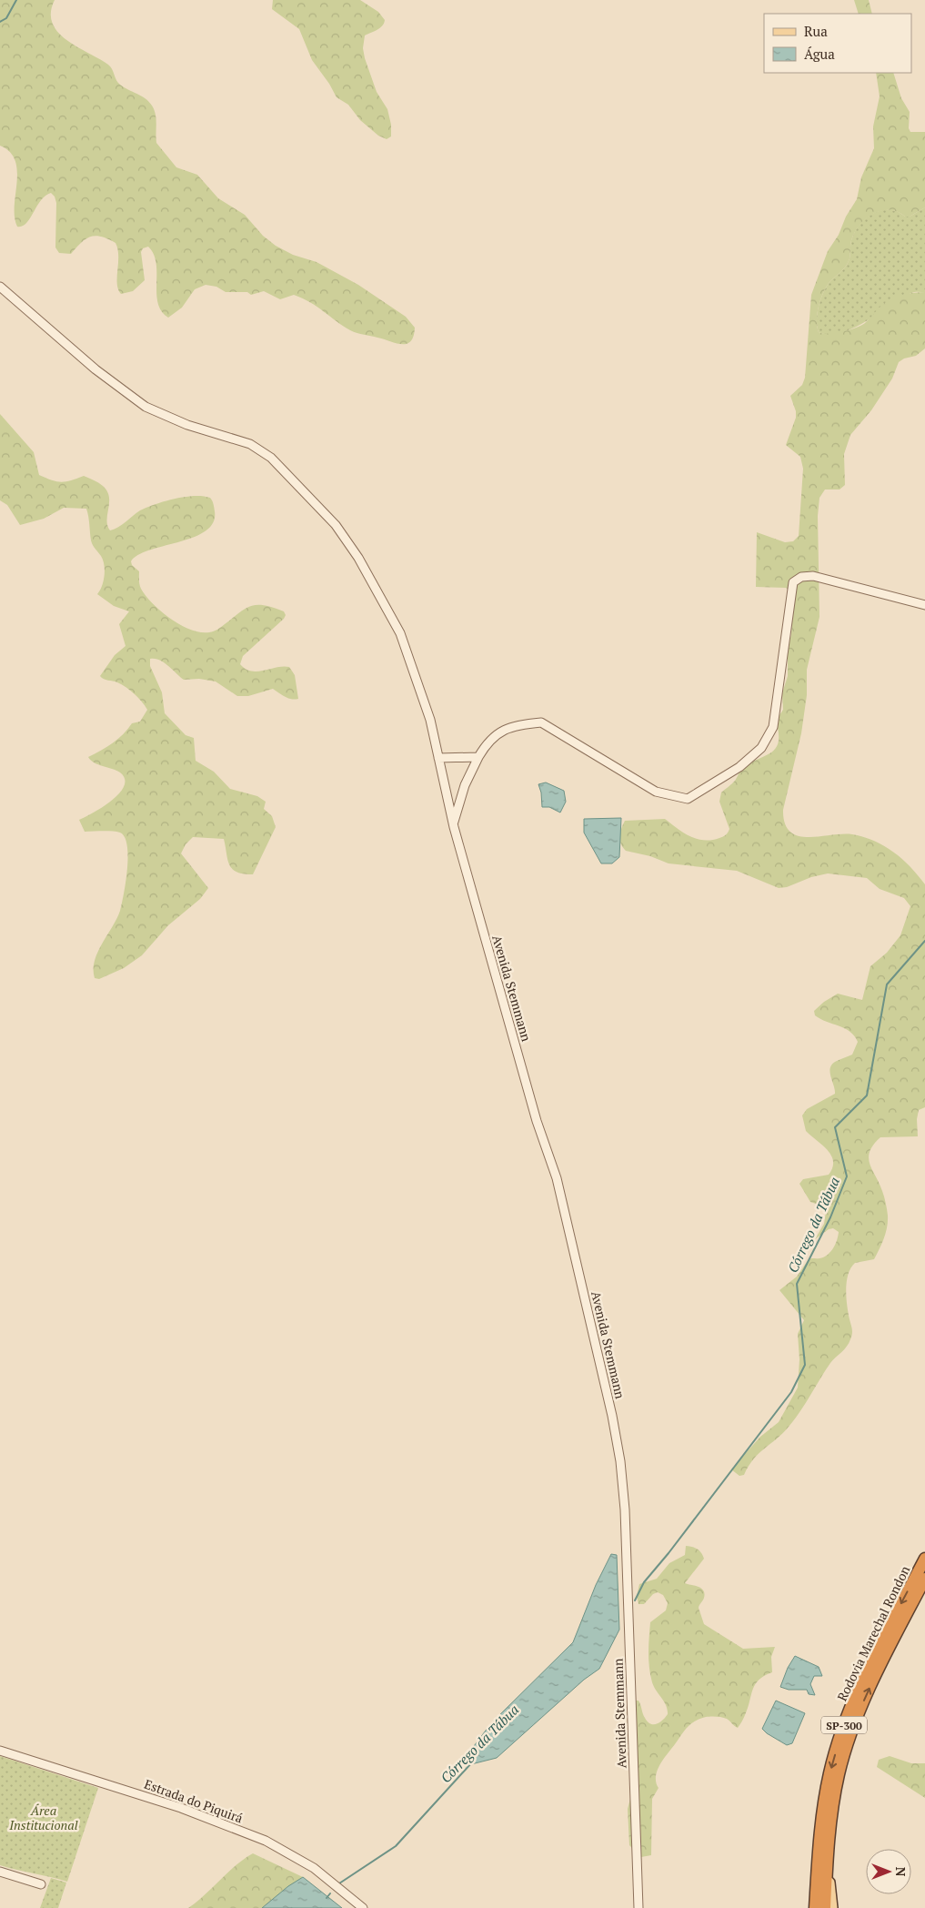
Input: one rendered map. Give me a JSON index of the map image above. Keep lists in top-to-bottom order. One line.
{"streets":{"highway":["Rodovia Marechal Rondon","SP-300"],"street":["Avenida Stemmann","Estrada do Piquirá"]},"water":["Córrego da Tábua"],"parks":["Área Institucional"],"legend":["Rua","Água"],"north":"right"}
